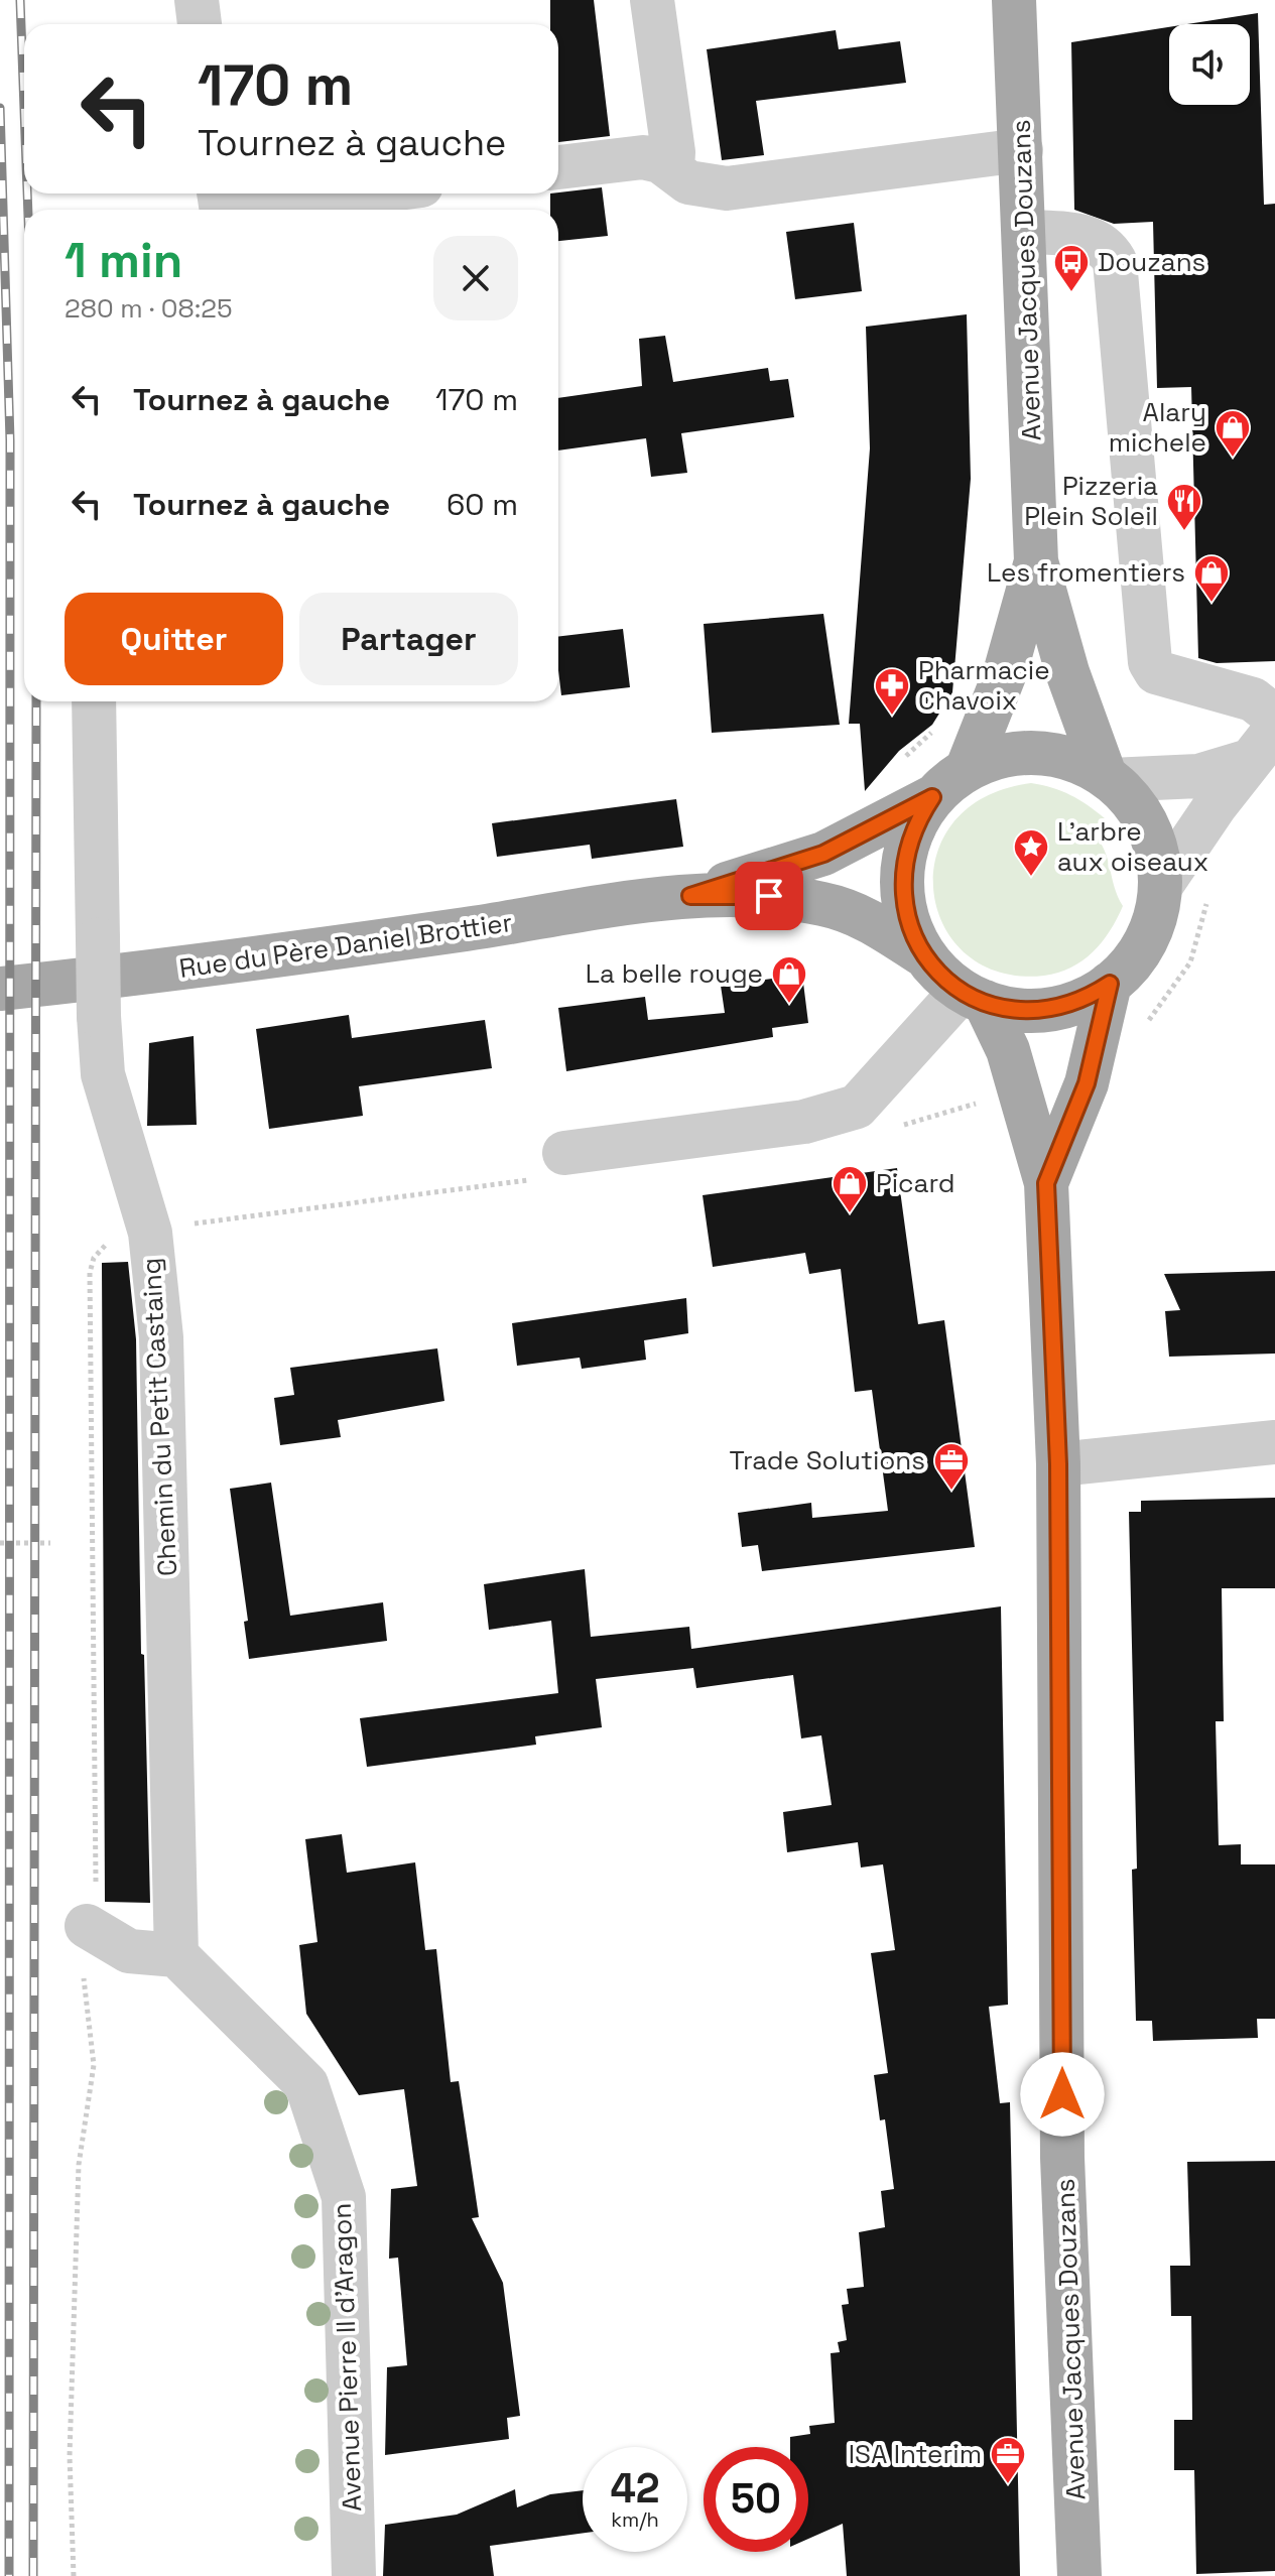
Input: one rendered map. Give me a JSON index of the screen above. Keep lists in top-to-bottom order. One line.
{"streets":{"main road":["Avenue Jacques Douzans","Rue du Père Daniel Brottier"],"street":["Chemin du Petit Castaing","Avenue Pierre II d'Aragon"]},"crossings":[["Avenue Jacques Douzans","Rue du Père Daniel Brottier"],["Chemin du Petit Castaing","Avenue Pierre II d'Aragon"]],"places":{"bus stop":["Douzans"],"shop":["Alary michele","Les fromentiers","La belle rouge","Picard"],"restaurant":["Pizzeria Plein Soleil"],"pharmacy":["Pharmacie Chavoix"],"place":["L'arbre aux oiseaux"],"office":["Trade Solutions","ISA Interim"]},"page":{"turn":["170 m","Tournez à gauche"],"heading":["1 min","280 m · 08:25"],"list":[{"name":"Tournez à gauche","value":"170 m"},{"name":"Tournez à gauche","value":"60 m"}],"buttons":["Quitter","Partager"],"speed":"42 km/h","limit":"50"}}
